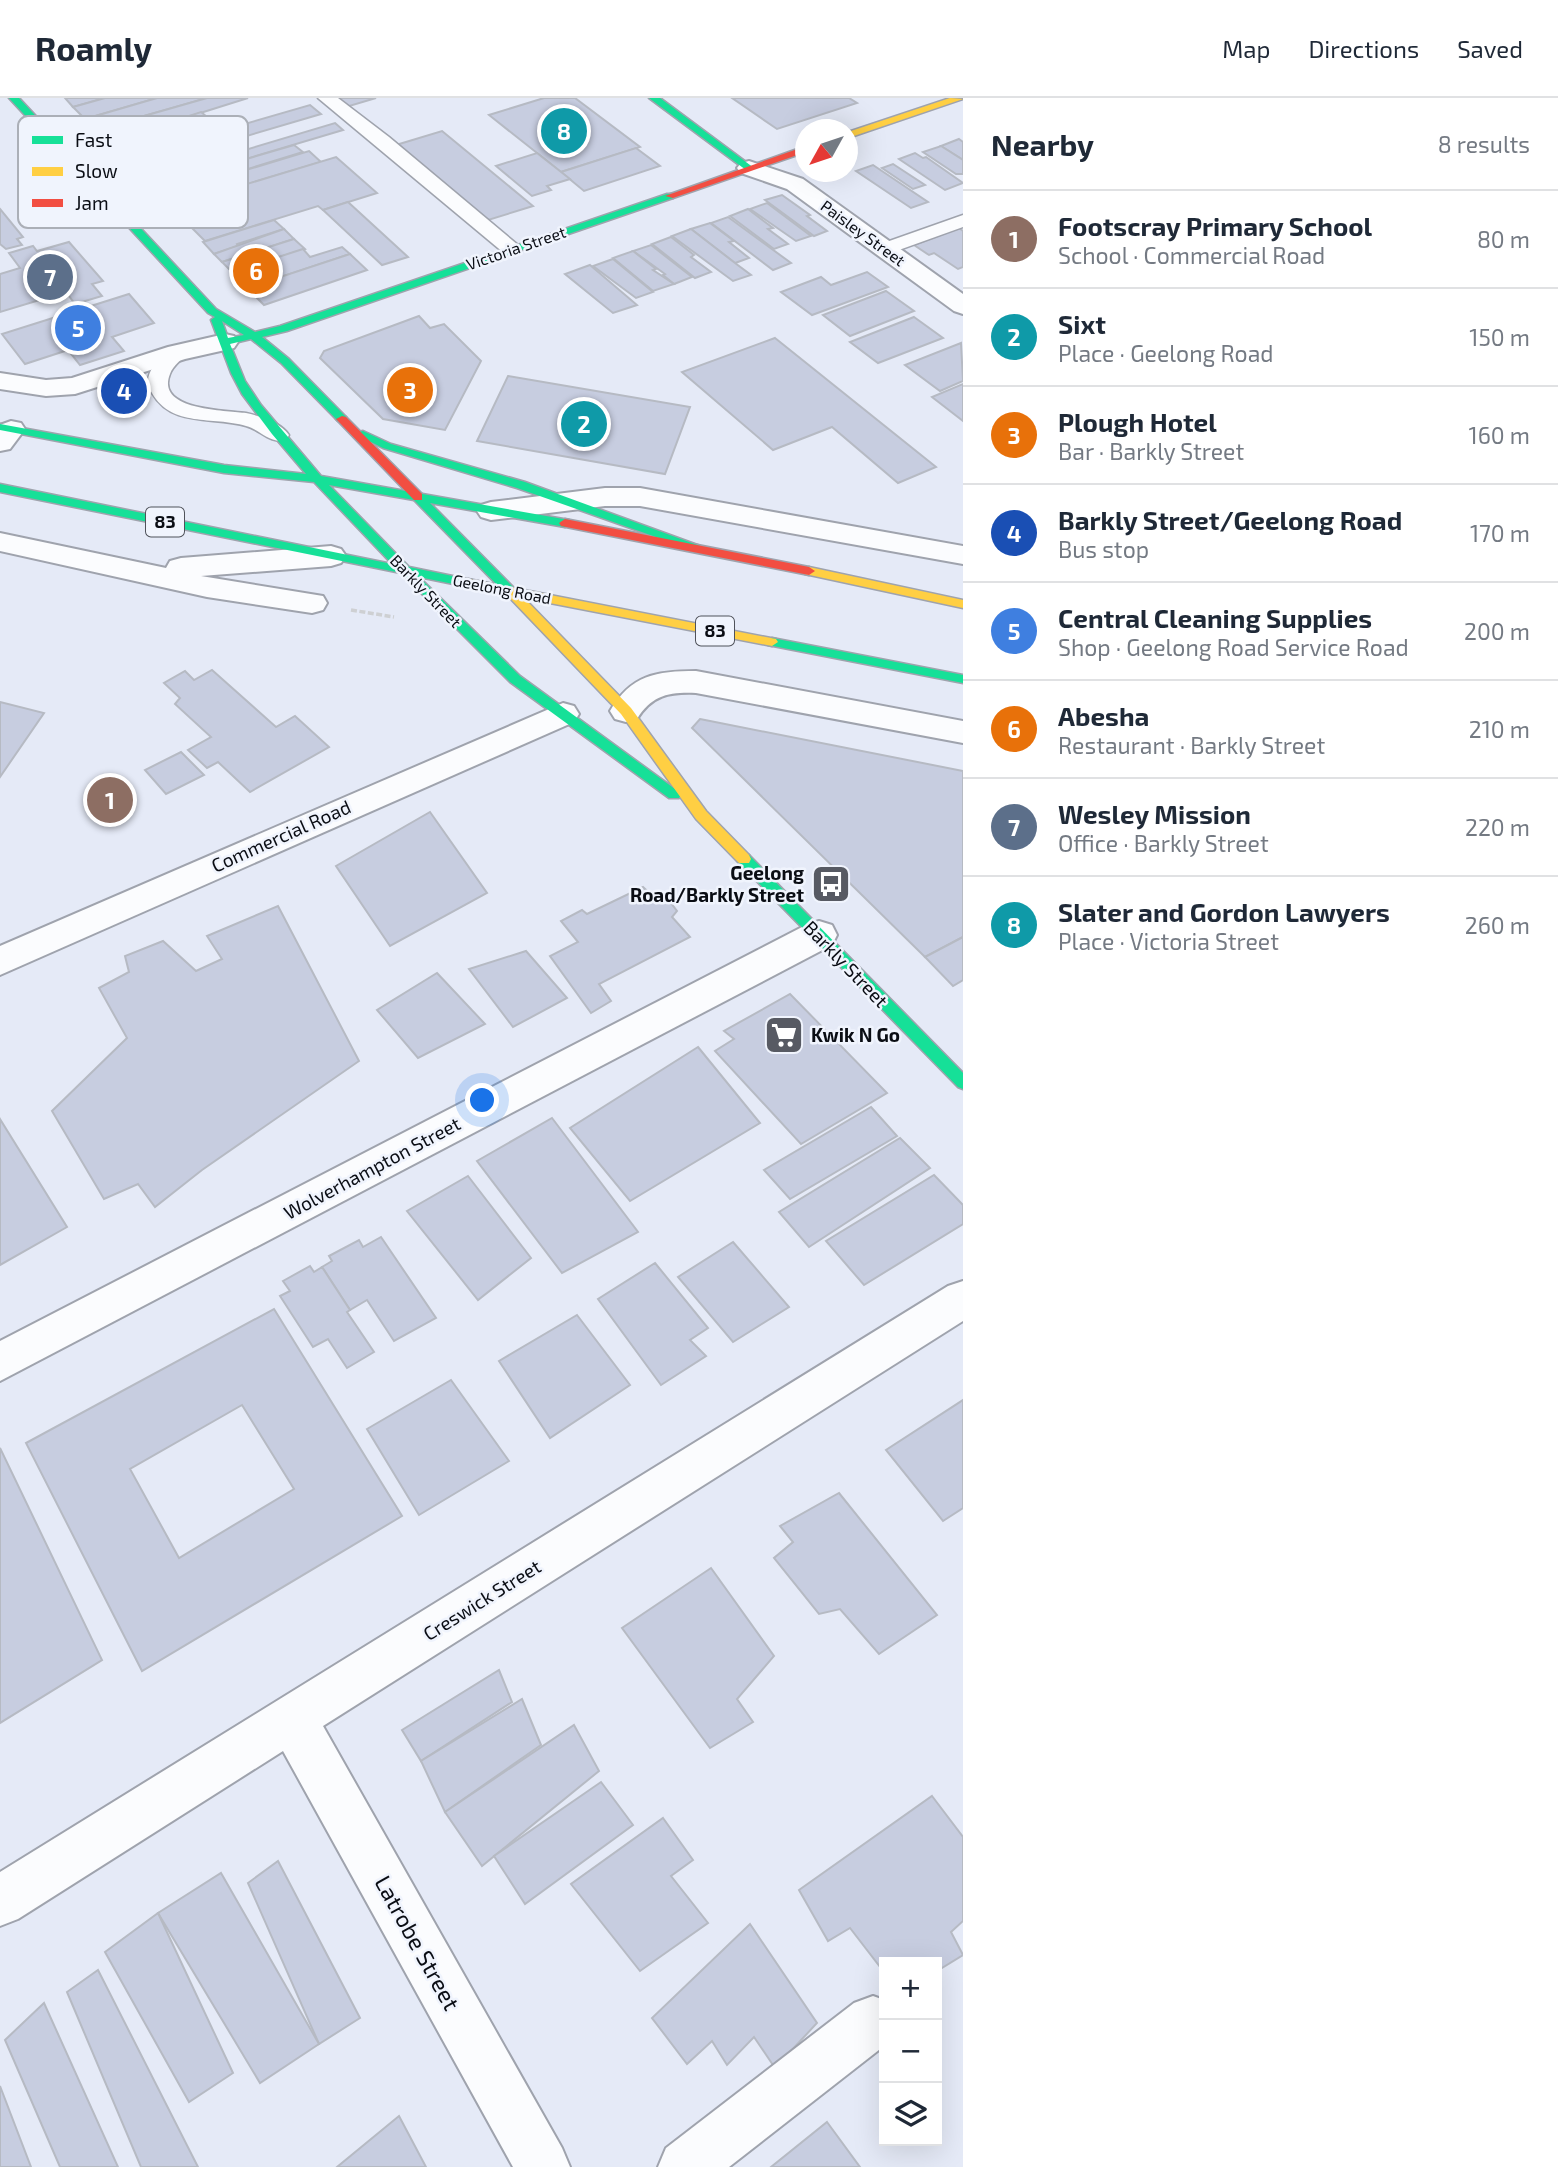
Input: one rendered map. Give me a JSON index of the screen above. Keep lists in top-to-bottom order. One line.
{"streets":{"main road":["Paisley Street","Victoria Street","83","Geelong Road","Barkly Street"],"street":["Commercial Road","Wolverhampton Street","Creswick Street","Latrobe Street"]},"crossings":[["Paisley Street","Victoria Street"],["Victoria Street","Barkly Street"],["Geelong Road","Barkly Street"],["Barkly Street","Commercial Road"],["Barkly Street","Wolverhampton Street"],["Creswick Street","Latrobe Street"]],"places":{"bus stop":["Geelong Road/Barkly Street"],"supermarket":["Kwik N Go"]},"legend":["Fast","Slow","Jam"],"north":"bottom left","page":{"header":"Roamly","nav":["Map","Directions","Saved"],"heading":["Nearby","8 results"],"pins":["8","6","7","5","3","4","2","1"],"list":[{"mark":"1","name":"Footscray Primary School","note":"School · Commercial Road","value":"80 m"},{"mark":"2","name":"Sixt","note":"Place · Geelong Road","value":"150 m"},{"mark":"3","name":"Plough Hotel","note":"Bar · Barkly Street","value":"160 m"},{"mark":"4","name":"Barkly Street/Geelong Road","note":"Bus stop","value":"170 m"},{"mark":"5","name":"Central Cleaning Supplies","note":"Shop · Geelong Road Service Road","value":"200 m"},{"mark":"6","name":"Abesha","note":"Restaurant · Barkly Street","value":"210 m"},{"mark":"7","name":"Wesley Mission","note":"Office · Barkly Street","value":"220 m"},{"mark":"8","name":"Slater and Gordon Lawyers","note":"Place · Victoria Street","value":"260 m"}],"map_buttons":["+","−"]}}
